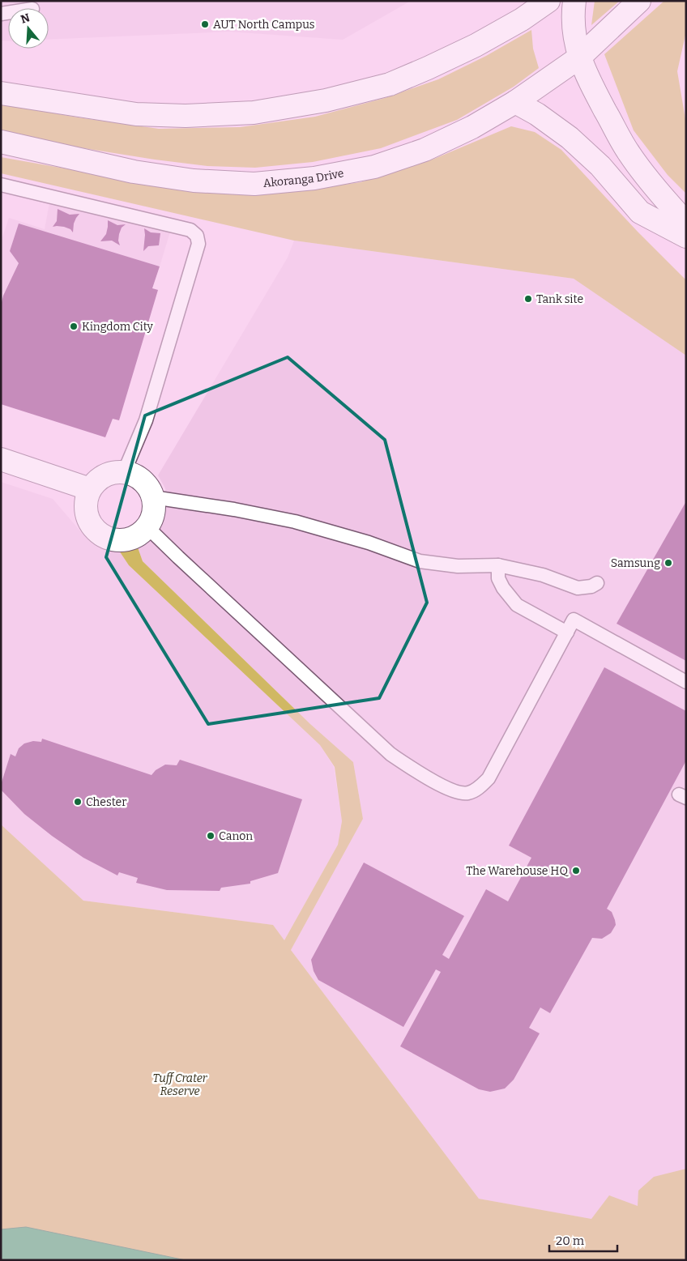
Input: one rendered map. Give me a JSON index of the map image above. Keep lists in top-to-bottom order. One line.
{"streets":{"main road":["Akoranga Drive"]},"parks":["Tuff Crater Reserve"],"places":["AUT North Campus","Tank site","Kingdom City","Samsung","Chester","Canon","The Warehouse HQ"],"scale_bar":"20 m","north":"top"}
